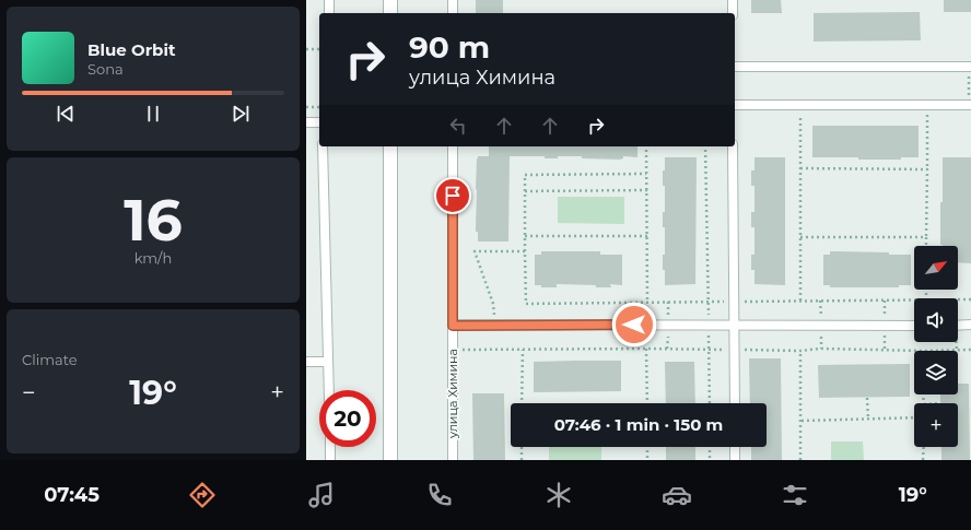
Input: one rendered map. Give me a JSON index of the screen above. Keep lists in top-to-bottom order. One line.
{"streets":{"lane":["улица Химина"]},"north":"top right","page":{"turn":["90 m","улица Химина"],"song":["Blue Orbit","Sona"],"tile":[["16","km/h"],"Climate"],"map_buttons":"+","heat":["−","19°","+"],"limit":"20","trip":"07:46 · 1 min · 150 m","tabs":["07:45","19°"]}}
